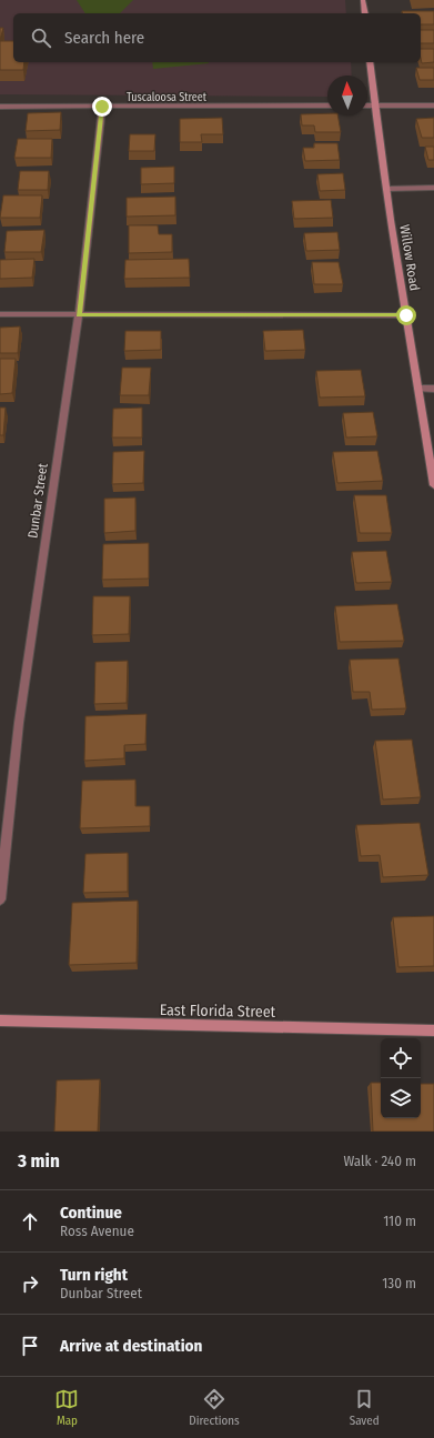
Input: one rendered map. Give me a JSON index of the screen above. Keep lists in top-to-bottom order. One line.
{"streets":{"street":["Tuscaloosa Street","Willow Road","Dunbar Street","East Florida Street"]},"crossings":[["Tuscaloosa Street","Dunbar Street"]],"north":"top","page":{"search":"Search here","heading":["3 min","Walk · 240 m"],"list":[["Continue","Ross Avenue","110 m"],["Turn right","Dunbar Street","130 m"],"Arrive at destination"],"nav":["Map","Directions","Saved"]}}
